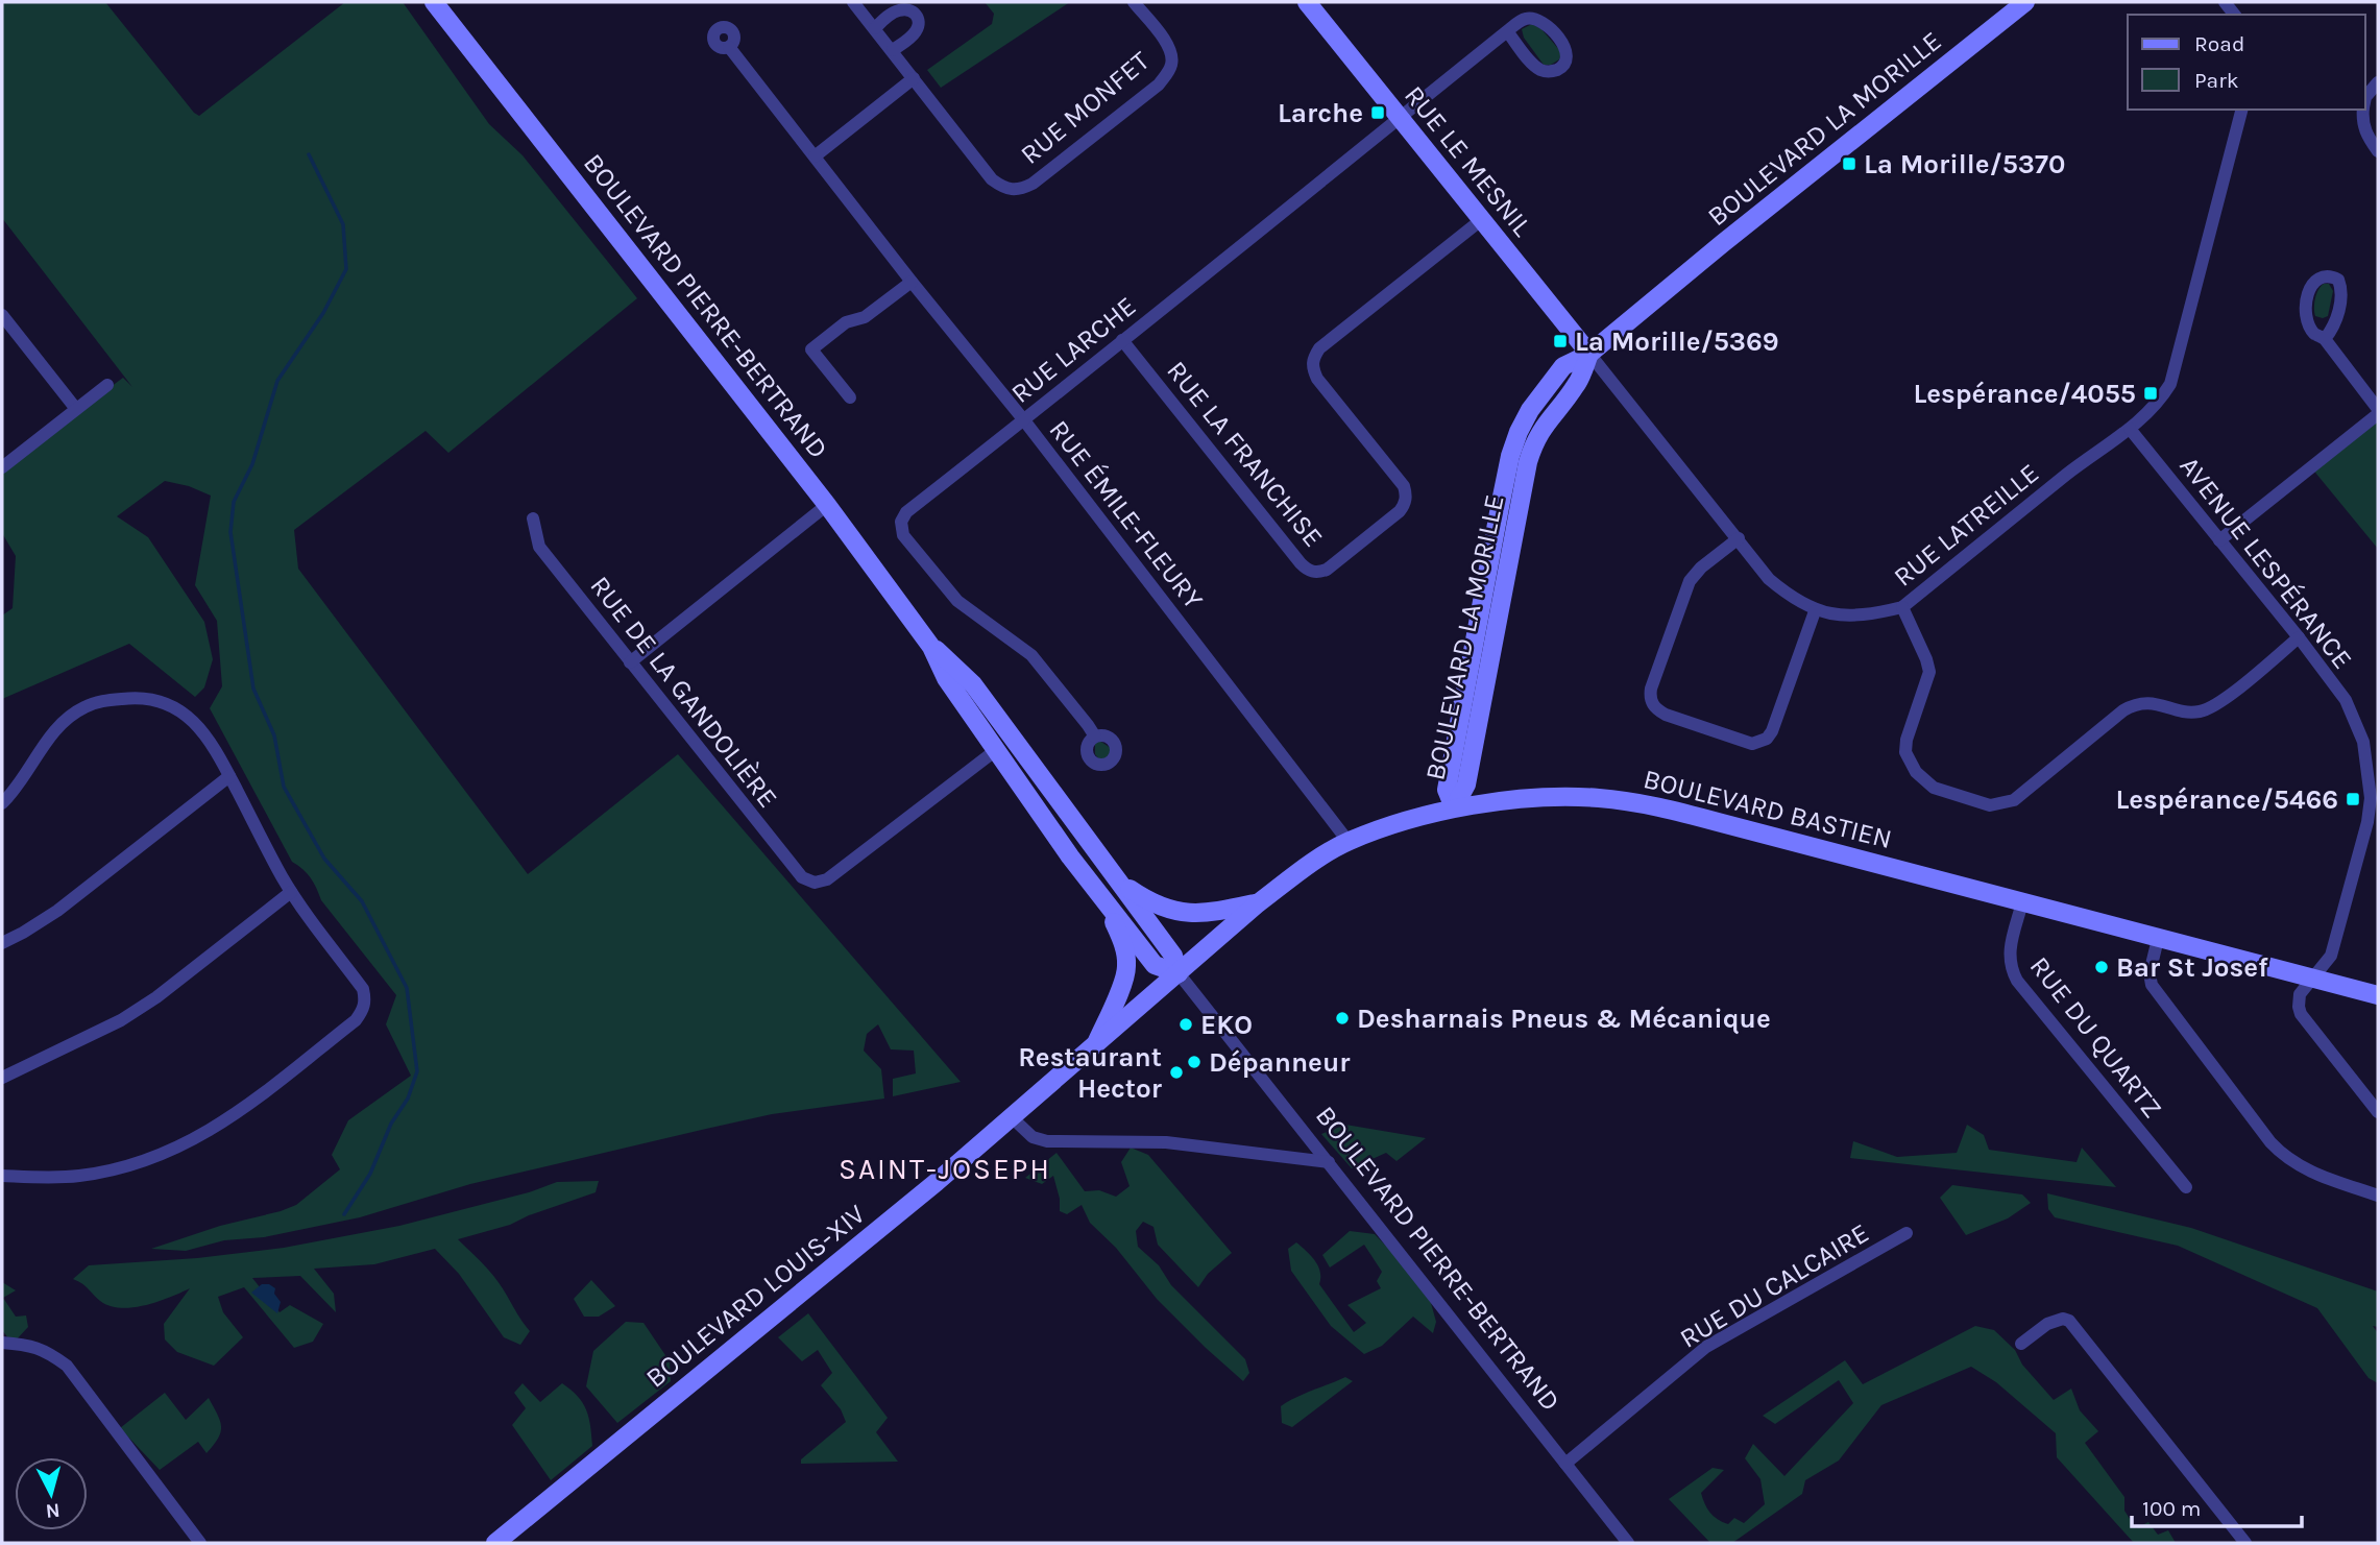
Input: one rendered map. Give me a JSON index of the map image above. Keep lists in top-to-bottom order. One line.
{"streets":{"main road":["BOULEVARD LA MORILLE","RUE LE MESNIL","BOULEVARD PIERRE-BERTRAND","BOULEVARD BASTIEN","BOULEVARD LOUIS-XIV"],"street":["RUE MONFET","RUE LARCHE","RUE LA FRANCHISE","RUE ÉMILE-FLEURY","RUE LATREILLE","AVENUE LESPÉRANCE","RUE DE LA GANDOLIÈRE","RUE DU QUARTZ","RUE DU CALCAIRE"]},"crossings":[["BOULEVARD LA MORILLE","RUE LE MESNIL"],["BOULEVARD LA MORILLE","RUE LATREILLE"],["BOULEVARD LA MORILLE","BOULEVARD BASTIEN"],["RUE LE MESNIL","RUE LARCHE"],["RUE LE MESNIL","RUE LA FRANCHISE"],["RUE LE MESNIL","RUE LATREILLE"],["BOULEVARD PIERRE-BERTRAND","RUE DE LA GANDOLIÈRE"],["BOULEVARD PIERRE-BERTRAND","BOULEVARD BASTIEN"],["BOULEVARD PIERRE-BERTRAND","RUE DU CALCAIRE"],["BOULEVARD PIERRE-BERTRAND","BOULEVARD LOUIS-XIV"],["RUE LARCHE","RUE LA FRANCHISE"],["RUE LARCHE","RUE ÉMILE-FLEURY"],["RUE ÉMILE-FLEURY","BOULEVARD BASTIEN"],["RUE LATREILLE","AVENUE LESPÉRANCE"],["AVENUE LESPÉRANCE","BOULEVARD BASTIEN"],["BOULEVARD BASTIEN","RUE DU QUARTZ"],["BOULEVARD BASTIEN","BOULEVARD LOUIS-XIV"]],"districts":["SAINT-JOSEPH"],"places":{"transit":["Larche","La Morille/5370","La Morille/5369","Lespérance/4055","Lespérance/5466"],"other":["Bar St Josef","Desharnais Pneus & Mécanique","EKO","Dépanneur","Restaurant Hector"]},"legend":["Road","Park"],"scale_bar":"100 m","north":"bottom"}
